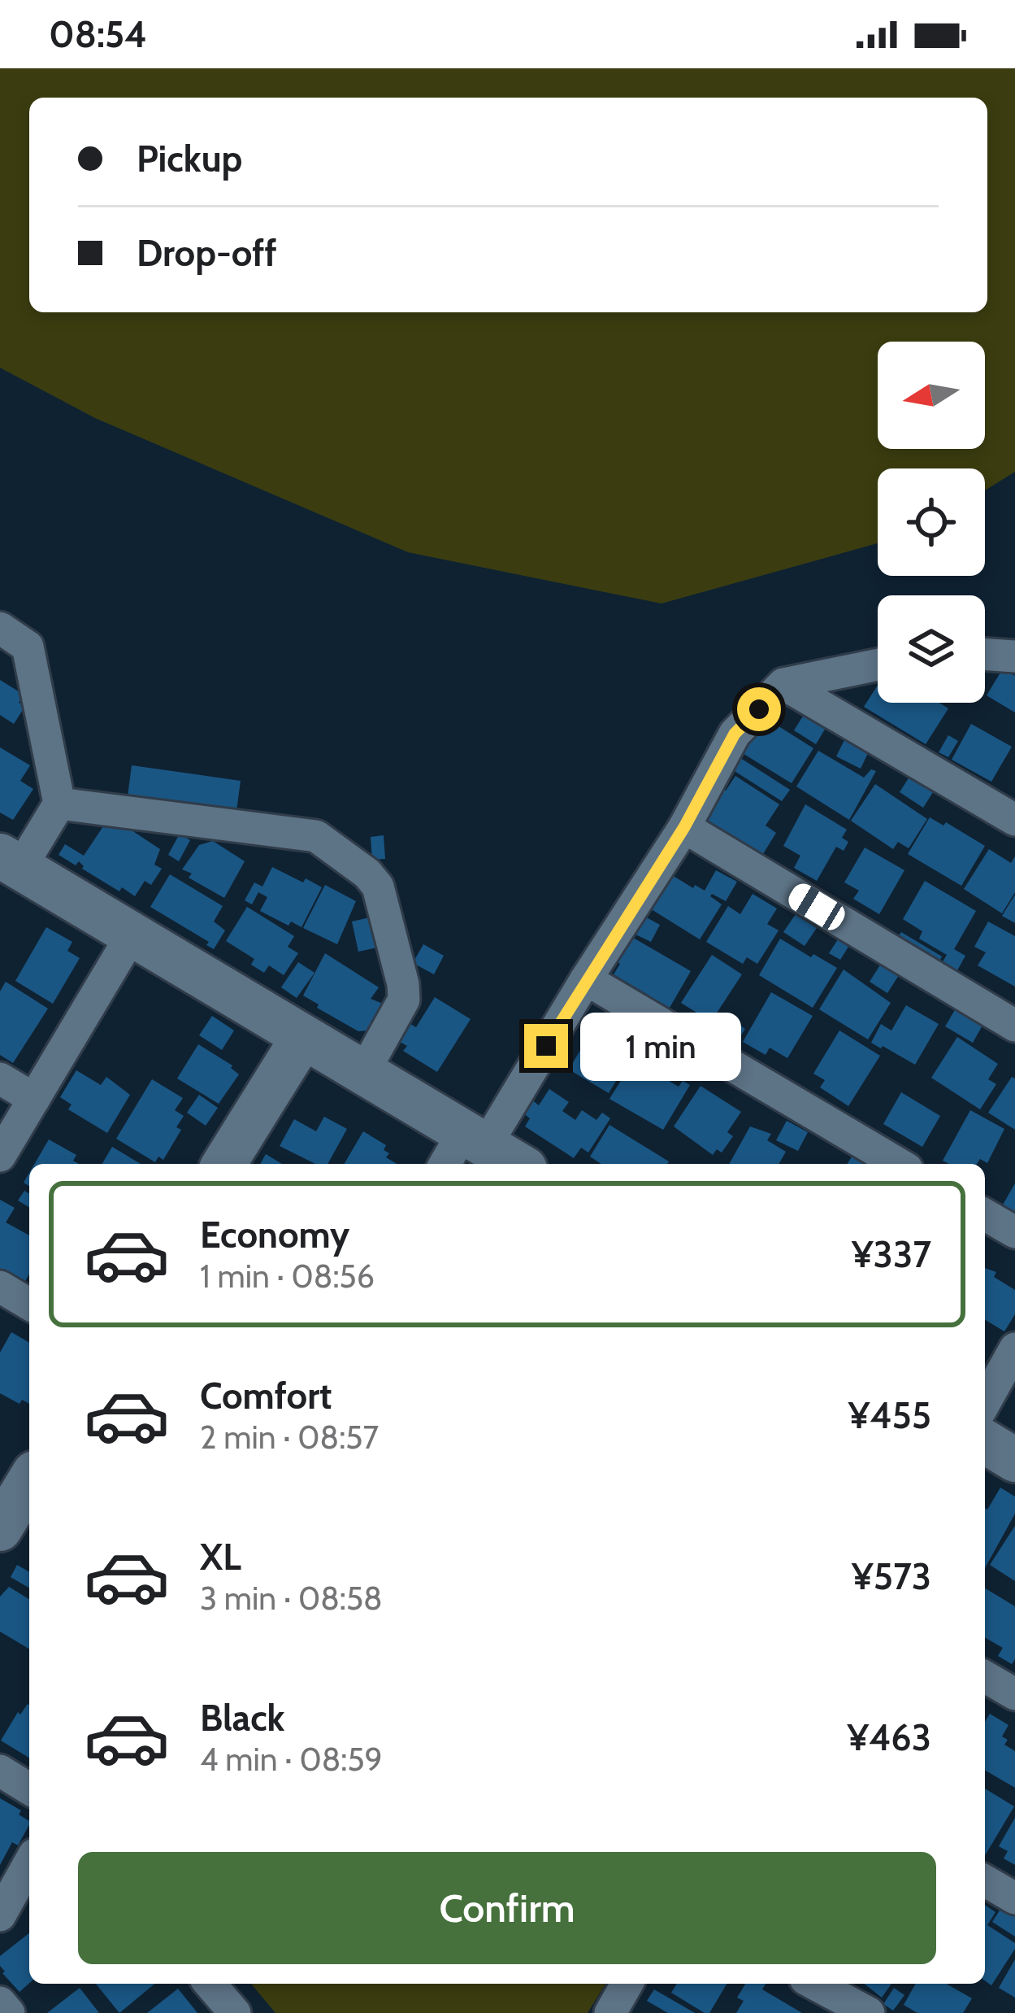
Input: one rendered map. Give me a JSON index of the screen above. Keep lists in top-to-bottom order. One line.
{"north":"left","page":{"status":"08:54","banner":["Pickup","Drop-off"],"bubble":"1 min","list":[{"name":"Economy","note":"1 min · 08:56","value":"¥337"},{"name":"Comfort","note":"2 min · 08:57","value":"¥455"},{"name":"XL","note":"3 min · 08:58","value":"¥573"},{"name":"Black","note":"4 min · 08:59","value":"¥463"}],"buttons":"Confirm"}}
